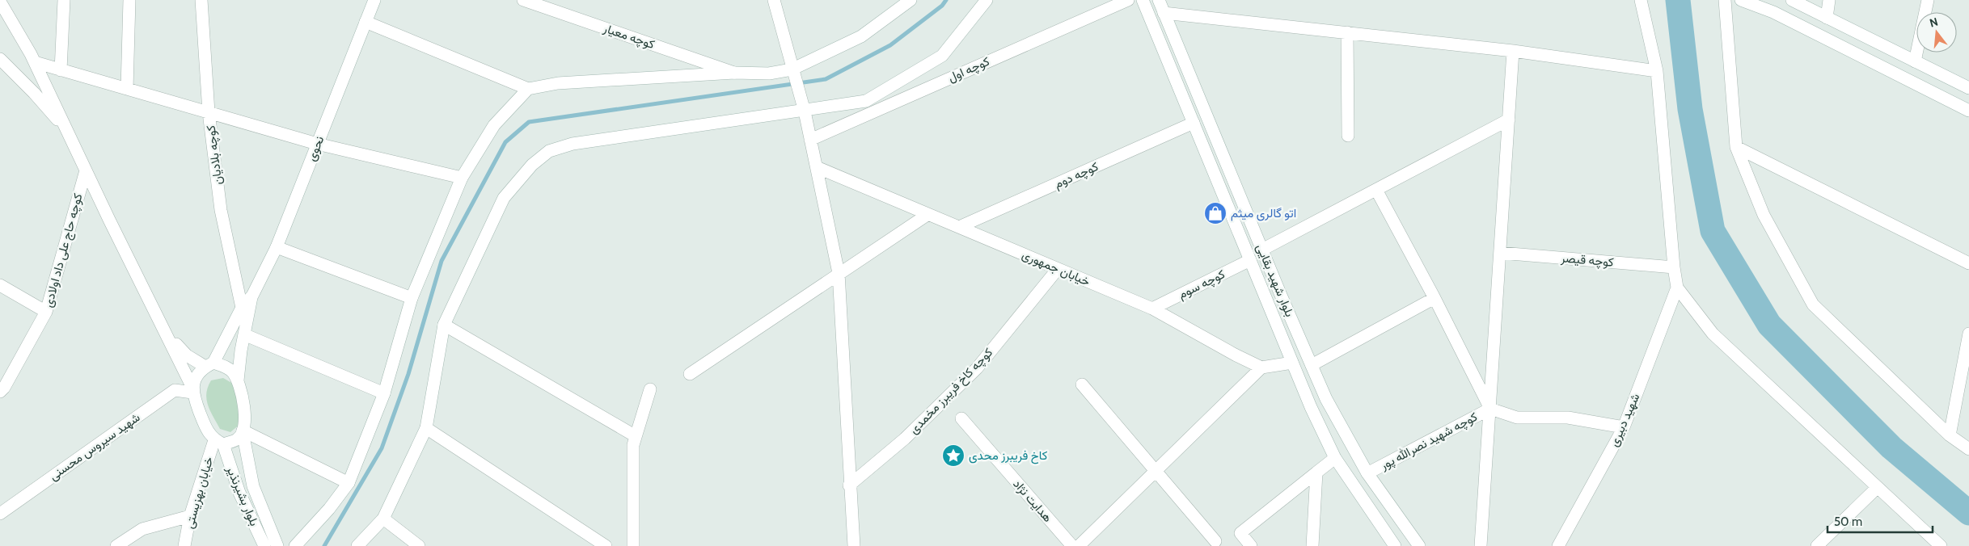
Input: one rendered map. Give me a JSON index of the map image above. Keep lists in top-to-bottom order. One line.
{"streets":{"street":["کوچه معیار","کوچه اول","نحوی","کوچه بلادیان","کوچه دوم","کوچه حاج علی داد اولادی","کوچه قیصر","خیابان جمهوری","بلوار شهید بقایی","کوچه سوم","کوچه کاخ فریبرز مخمدی","شهید دبیری","کوچه شهید نصرالله پور","شهید سیروس محسنی","خیابان بهزیستی","بلوار بشیرنذیر","هدایت نژاد"]},"crossings":[["کوچه دوم","خیابان جمهوری"],["کوچه دوم","بلوار شهید بقایی"],["خیابان جمهوری","کوچه سوم"],["خیابان جمهوری","کوچه کاخ فریبرز مخمدی"],["بلوار شهید بقایی","کوچه سوم"],["بلوار شهید بقایی","کوچه شهید نصرالله پور"],["شهید سیروس محسنی","خیابان بهزیستی"],["شهید سیروس محسنی","بلوار بشیرنذیر"],["خیابان بهزیستی","بلوار بشیرنذیر"]],"places":{"shop":["اتو گالری میثم"],"place":["کاخ فریبرز محدی"]},"scale_bar":"50 m","north":"top"}
